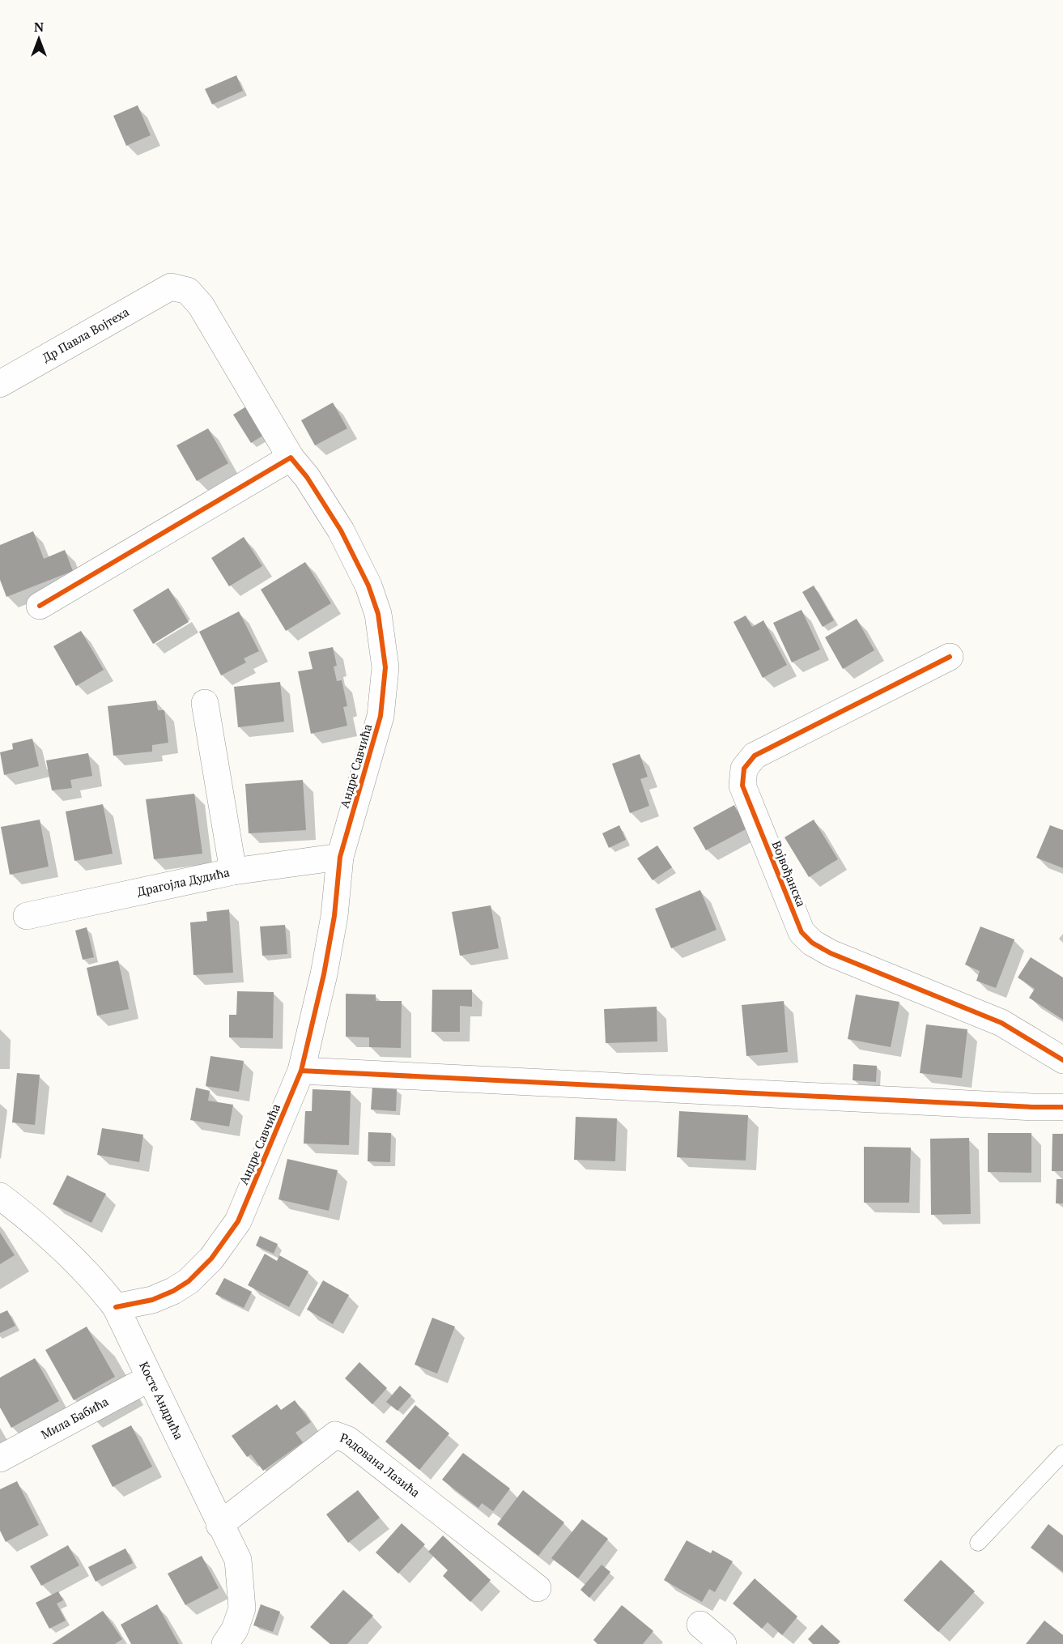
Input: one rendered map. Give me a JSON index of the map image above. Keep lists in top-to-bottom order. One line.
{"streets":{"street":["Др Павла Војтеха","Андре Савчића","Војвођанска","Драгојла Дудића","Косте Андрића","Мила Бабића","Радована Лазића"]},"crossings":[["Др Павла Војтеха","Андре Савчића"],["Андре Савчића","Драгојла Дудића"],["Андре Савчића","Косте Андрића"],["Косте Андрића","Мила Бабића"],["Косте Андрића","Радована Лазића"]],"north":"top"}
